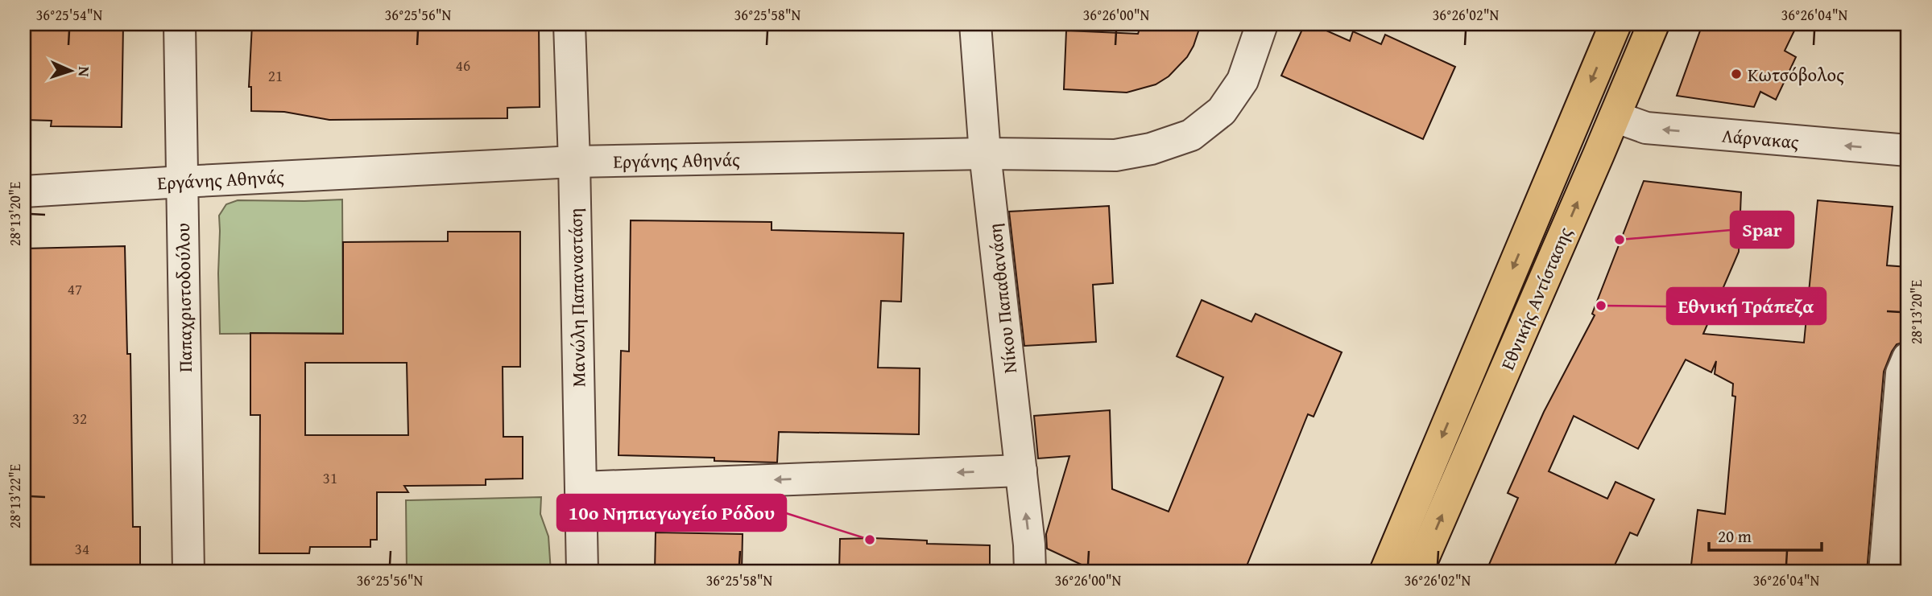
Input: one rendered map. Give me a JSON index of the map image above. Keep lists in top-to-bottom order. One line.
{"streets":{"main road":["Εθνικής Αντίστασης"],"street":["Λάρνακας","Εργάνης Αθηνάς","Παπαχριστοδούλου","Μανώλη Παπαναστάση","Νίκου Παπαθανάση"]},"crossings":[["Λάρνακας","Εθνικής Αντίστασης"],["Εργάνης Αθηνάς","Παπαχριστοδούλου"],["Εργάνης Αθηνάς","Μανώλη Παπαναστάση"],["Εργάνης Αθηνάς","Νίκου Παπαθανάση"]],"one_way":["Λάρνακας"],"places":["Κωτσόβολος","Spar","Εθνική Τράπεζα","10ο Νηπιαγωγείο Ρόδου"],"house_numbers":["46","21","47","32","31","34"],"scale_bar":"20 m","north":"right","coordinates":["36°25'54\"N","36°25'56\"N","36°25'58\"N","36°26'00\"N","36°26'02\"N","36°26'04\"N","28°13'20\"E","28°13'22\"E"]}
